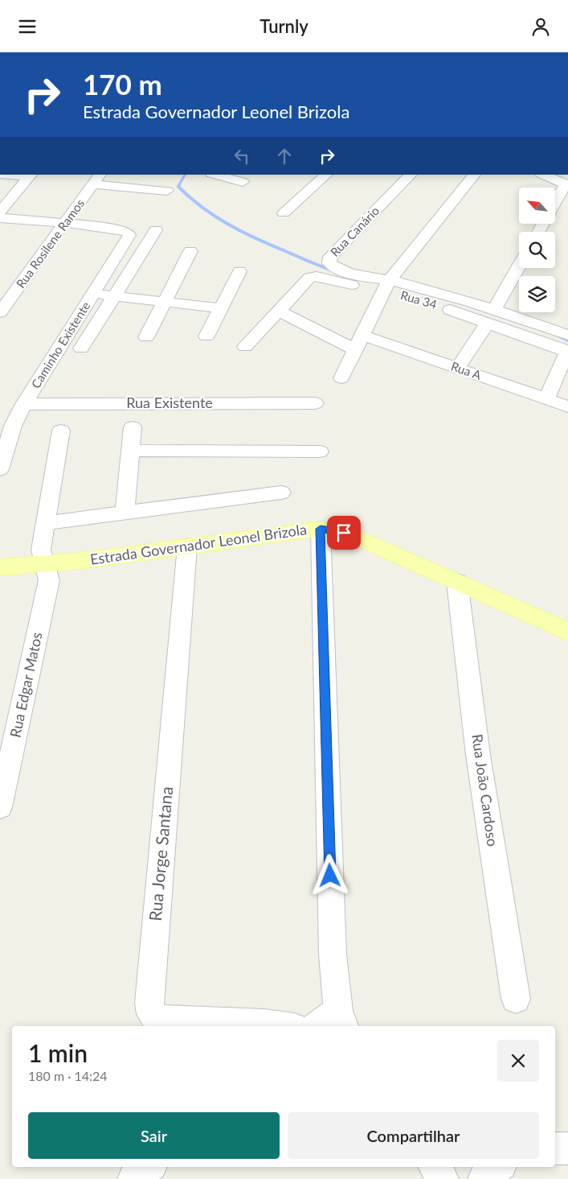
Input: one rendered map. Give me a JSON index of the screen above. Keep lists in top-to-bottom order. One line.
{"streets":{"main road":["Estrada Governador Leonel Brizola"],"street":["Rua Canário","Rua Rosilene Ramos","Rua 34","Caminho Existente","Rua A","Rua Existente","Rua Edgar Matos","Rua João Cardoso","Rua Jorge Santana"]},"crossings":[["Rua Canário","Rua 34"],["Rua Rosilene Ramos","Caminho Existente"],["Caminho Existente","Rua Existente"],["Estrada Governador Leonel Brizola","Rua Edgar Matos"],["Estrada Governador Leonel Brizola","Rua João Cardoso"],["Estrada Governador Leonel Brizola","Rua Jorge Santana"]],"north":"top left","page":{"header":"Turnly","turn":["170 m","Estrada Governador Leonel Brizola"],"heading":["1 min","180 m · 14:24"],"buttons":["Sair","Compartilhar"]}}
